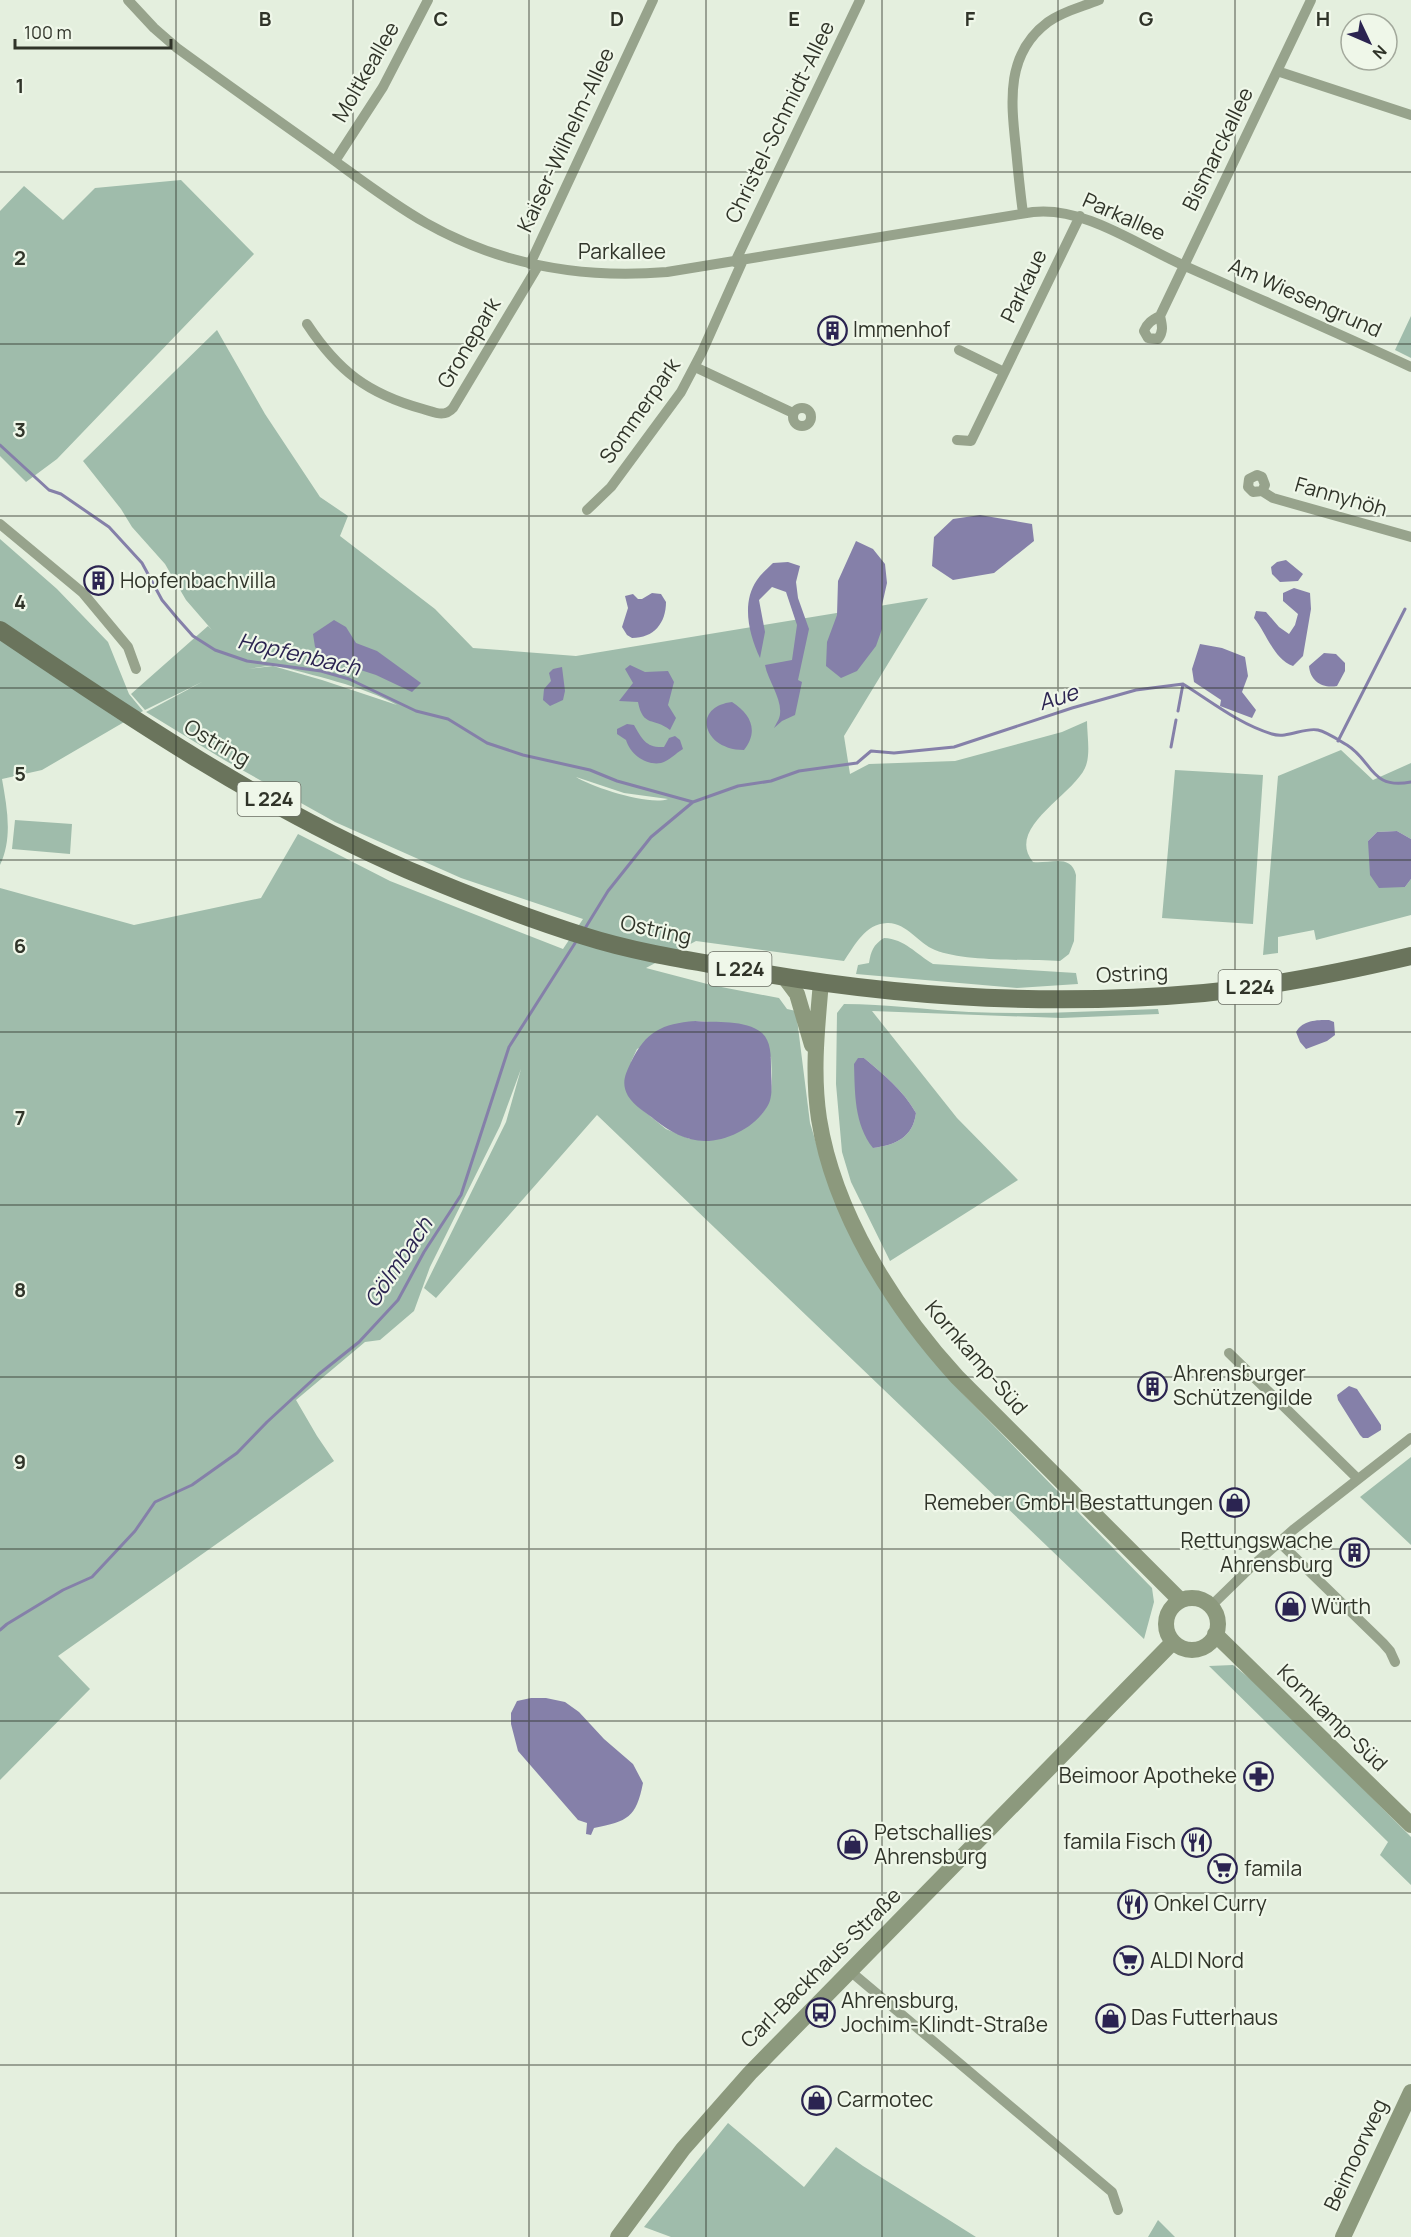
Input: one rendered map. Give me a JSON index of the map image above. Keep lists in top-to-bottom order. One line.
{"streets":{"main road":["Ostring","L 224"],"street":["Moltkeallee","Christel-Schmidt-Allee","Kaiser-Wilhelm-Allee","Bismarckallee","Parkallee","Parkaue","Am Wiesengrund","Gronepark","Sommerpark","Fannyhöh","Kornkamp-Süd","Carl-Backhaus-Straße","Beimoorweg"]},"crossings":[["Moltkeallee","Parkallee"],["Christel-Schmidt-Allee","Parkallee"],["Christel-Schmidt-Allee","Sommerpark"],["Kaiser-Wilhelm-Allee","Parkallee"],["Kaiser-Wilhelm-Allee","Gronepark"],["Bismarckallee","Parkallee"],["Bismarckallee","Am Wiesengrund"],["Parkallee","Parkaue"],["Parkallee","Am Wiesengrund"],["Parkallee","Gronepark"],["Parkallee","Sommerpark"],["Ostring","Kornkamp-Süd"],["Kornkamp-Süd","Carl-Backhaus-Straße"]],"water":["Hopfenbach","Aue","Gölmbach"],"places":{"building":["Immenhof","Hopfenbachvilla","Ahrensburger Schützengilde","Rettungswache Ahrensburg"],"shop":["Remeber GmbH Bestattungen","Würth","Petschallies Ahrensburg","Das Futterhaus","Carmotec"],"pharmacy":["Beimoor Apotheke"],"restaurant":["famila Fisch","Onkel Curry"],"supermarket":["famila","ALDI Nord"],"bus stop":["Ahrensburg, Jochim-Klindt-Straße"]},"scale_bar":"100 m","north":"bottom right","grid":{"columns":["B","C","D","E","F","G","H"],"rows":["1","2","3","4","5","6","7","8","9"]}}
